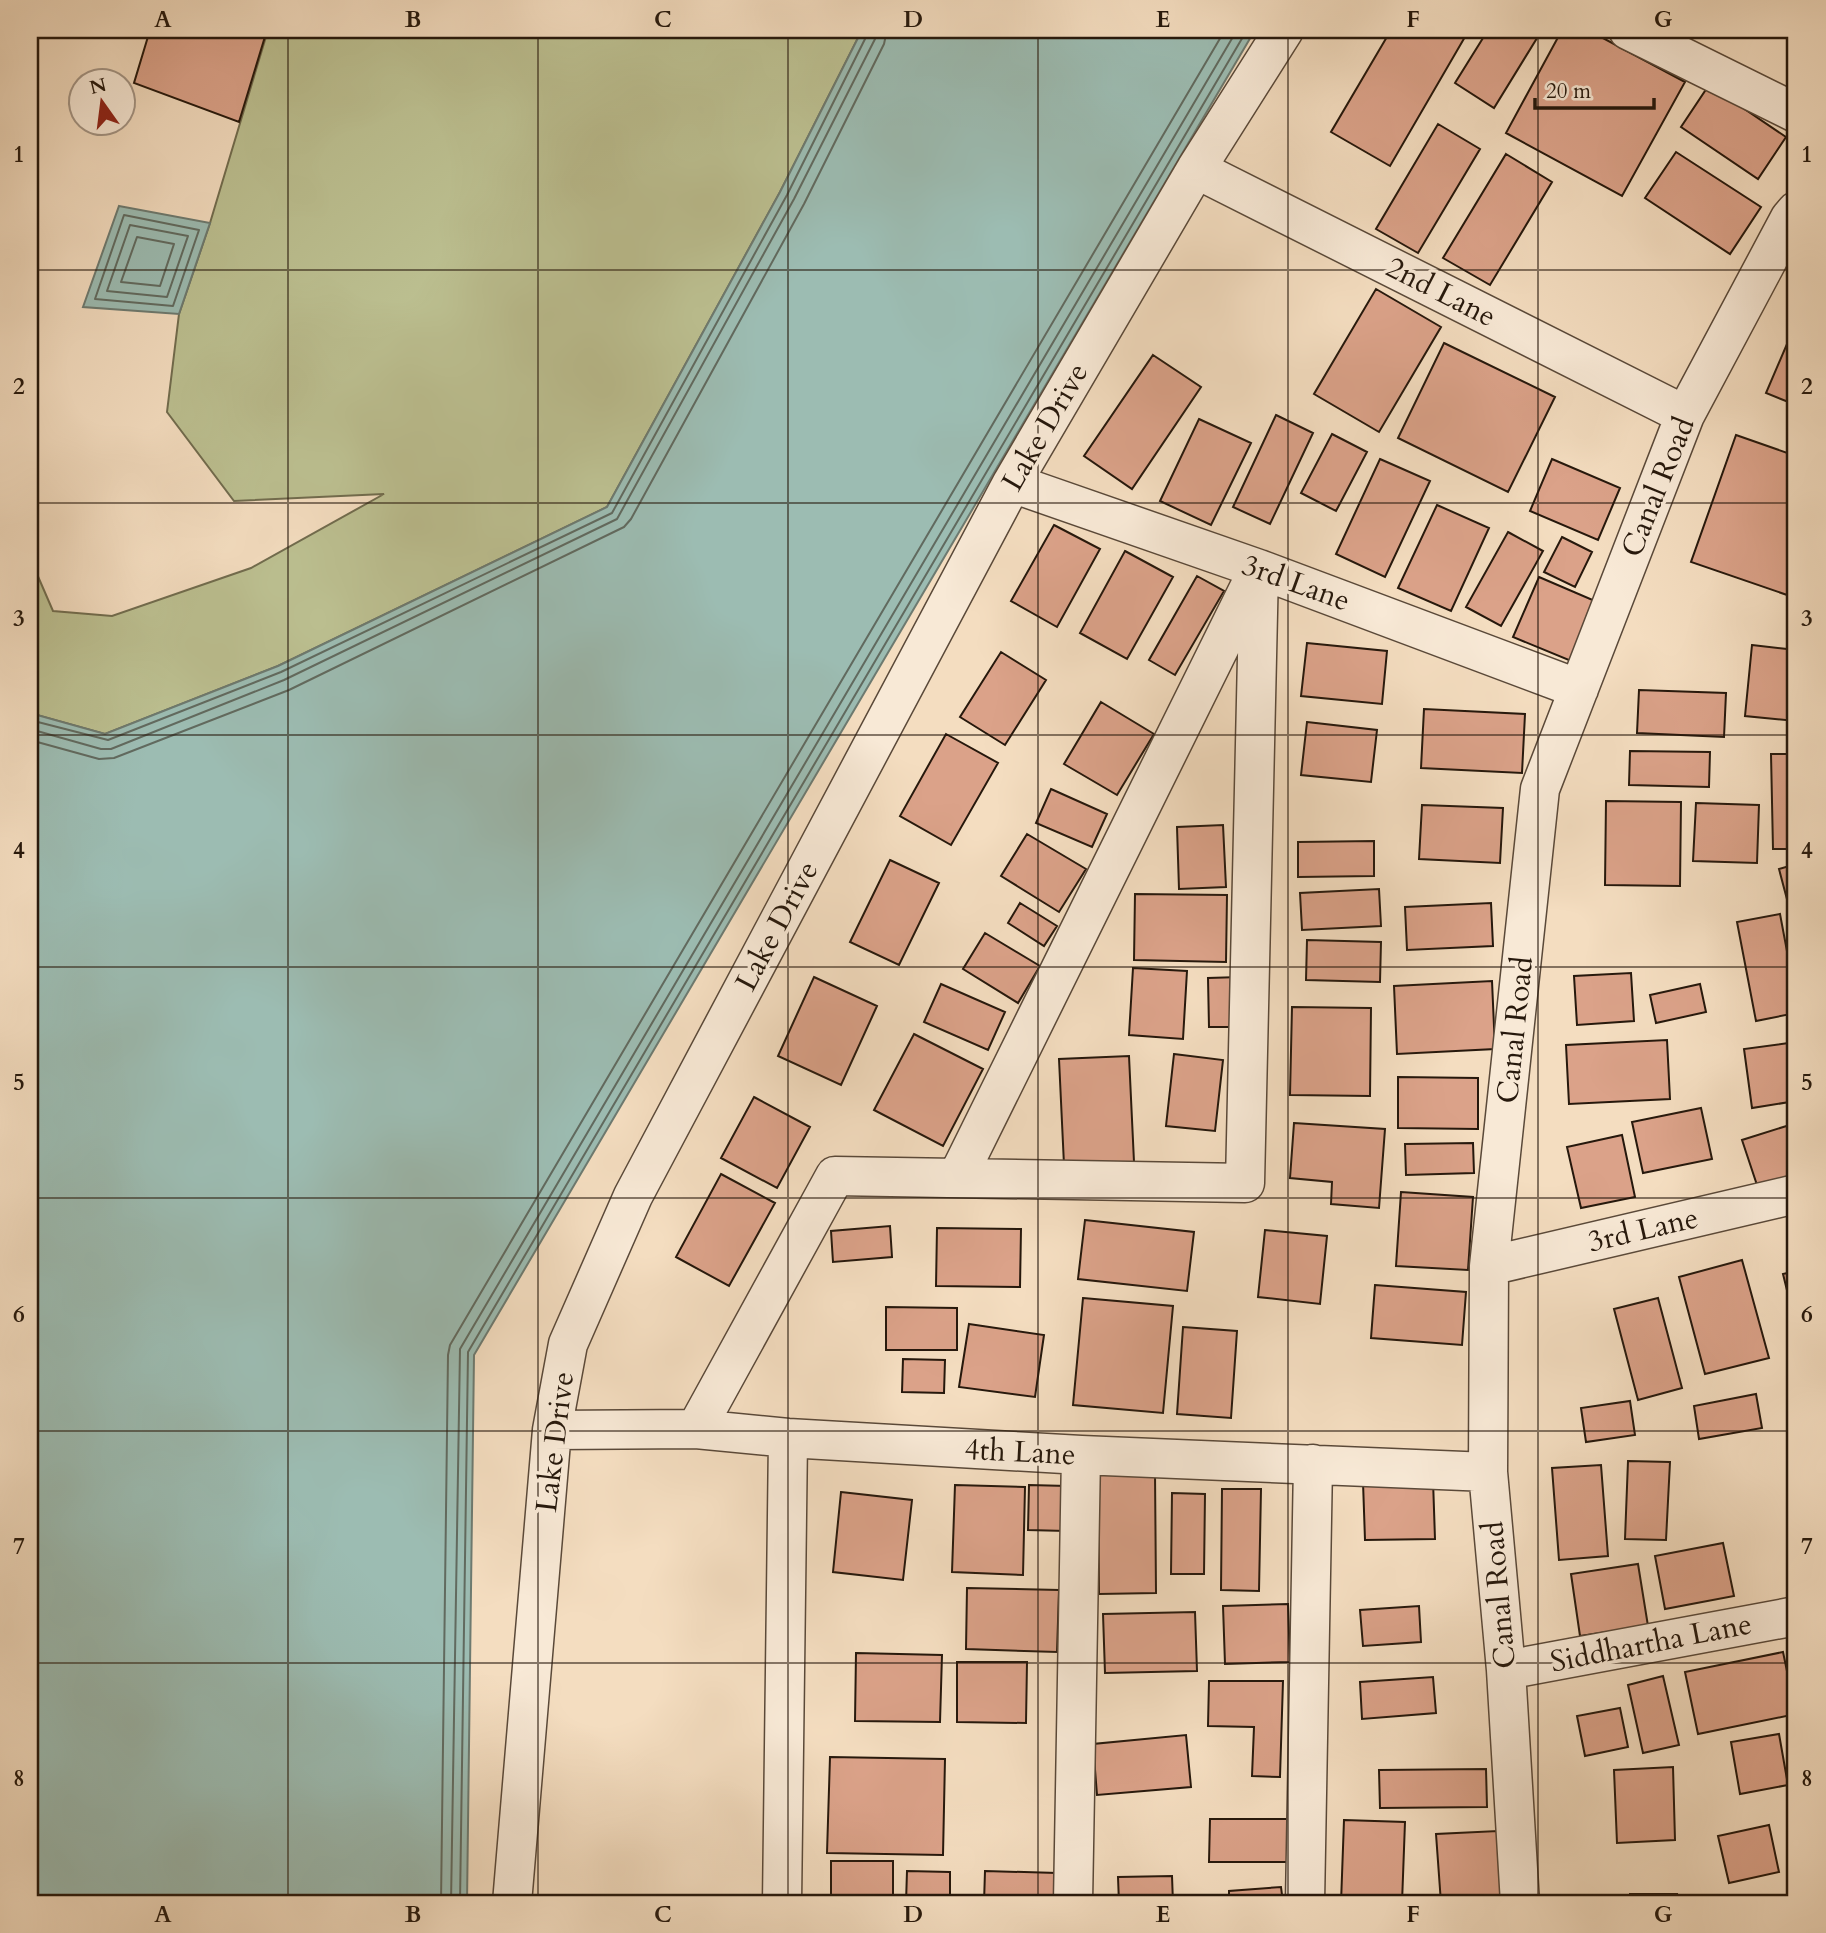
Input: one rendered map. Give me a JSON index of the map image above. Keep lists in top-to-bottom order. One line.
{"streets":{"street":["2nd Lane","Lake Drive","Canal Road","3rd Lane","4th Lane","Siddhartha Lane"]},"crossings":[["2nd Lane","Lake Drive"],["2nd Lane","Canal Road"],["Lake Drive","3rd Lane"],["Lake Drive","4th Lane"],["Canal Road","3rd Lane"],["Canal Road","4th Lane"],["Canal Road","Siddhartha Lane"]],"scale_bar":"20 m","north":"top","grid":{"columns":["A","B","C","D","E","F","G"],"rows":["1","2","3","4","5","6","7","8"]}}
